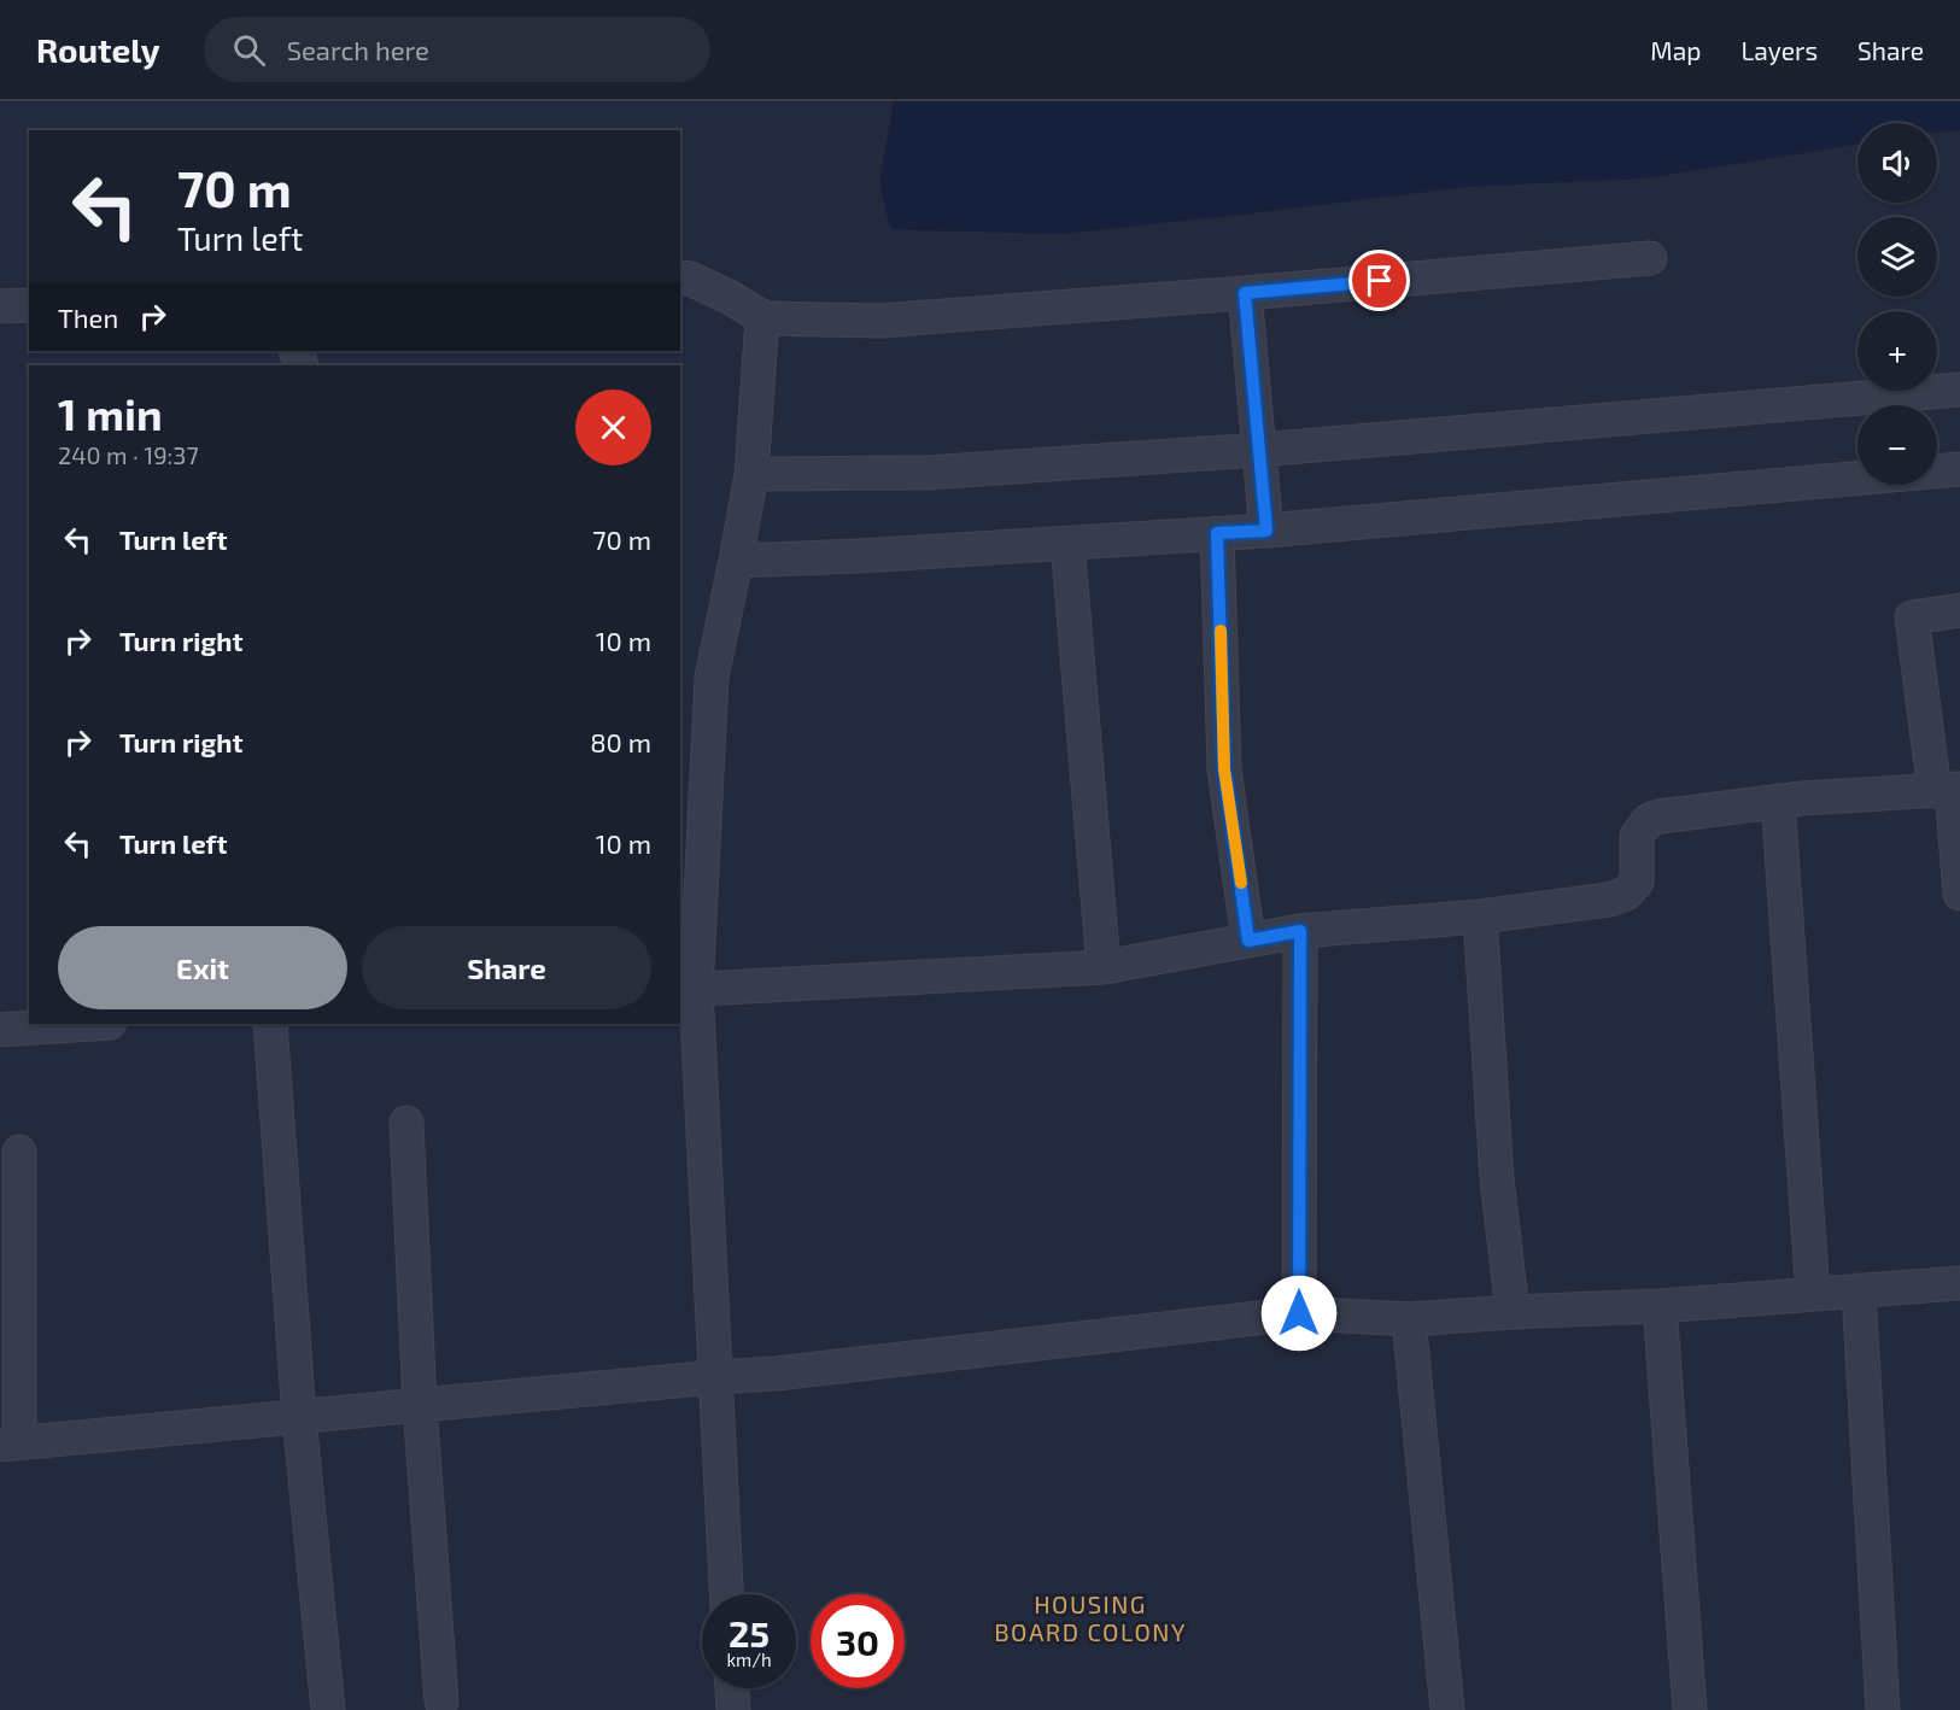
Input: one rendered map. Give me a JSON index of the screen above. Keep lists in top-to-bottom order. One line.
{"districts":["HOUSING BOARD COLONY"],"page":{"header":"Routely","search":"Search here","nav":["Map","Layers","Share"],"map_buttons":["+","−"],"turn":["70 m","Turn left"],"then":"Then","heading":["1 min","240 m · 19:37"],"list":[{"name":"Turn left","value":"70 m"},{"name":"Turn right","value":"10 m"},{"name":"Turn right","value":"80 m"},{"name":"Turn left","value":"10 m"}],"buttons":["Exit","Share"],"speed":"25 km/h","limit":"30"}}
